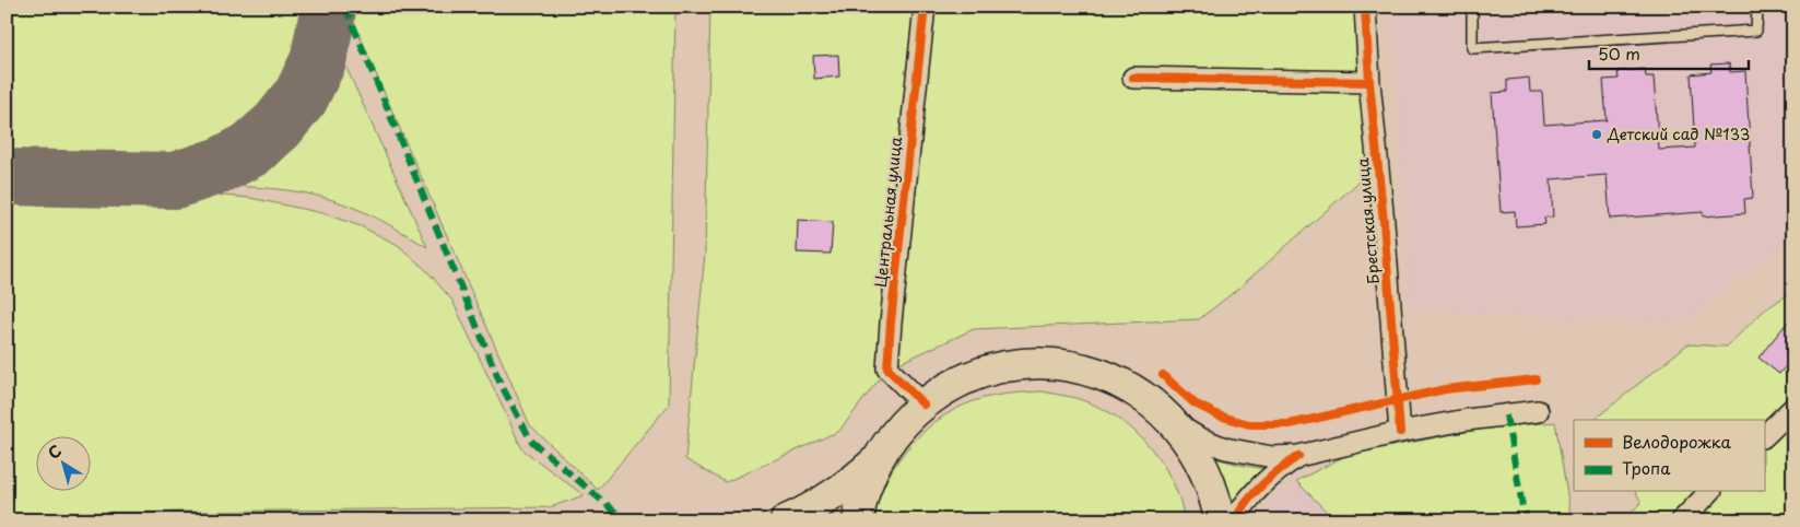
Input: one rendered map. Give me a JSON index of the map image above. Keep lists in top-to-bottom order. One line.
{"streets":{"street":["Центральная улица","Брестская улица"]},"places":["Детский сад №133"],"legend":["Велодорожка","Тропа"],"scale_bar":"50 m","north":"top left"}
